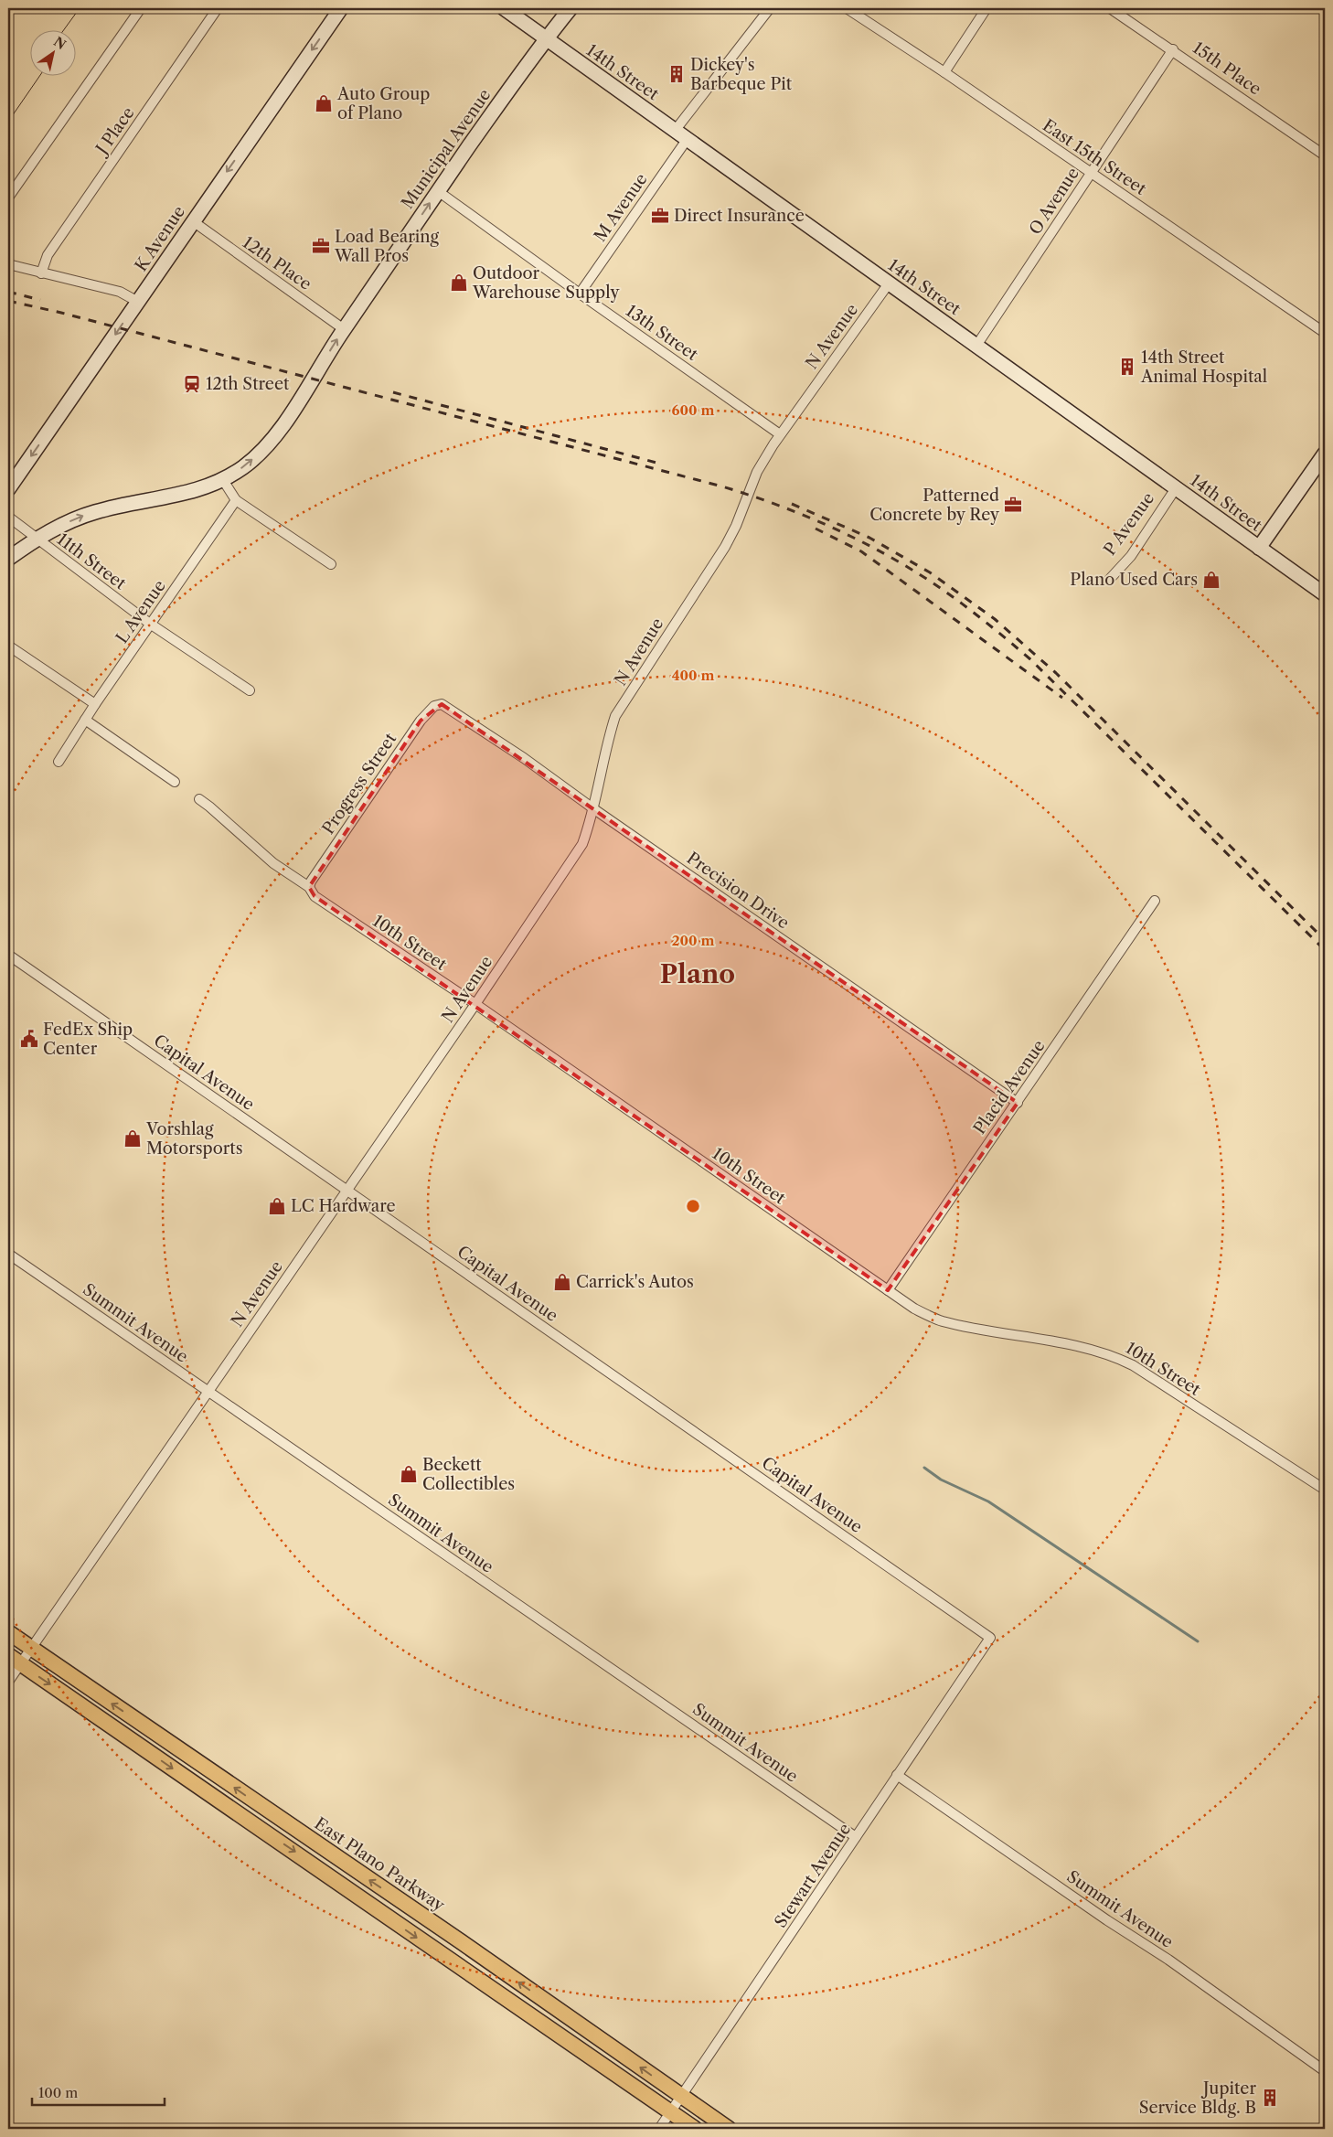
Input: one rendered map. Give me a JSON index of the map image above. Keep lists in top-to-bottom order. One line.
{"streets":{"main road":["14th Street","Municipal Avenue","K Avenue","East Plano Parkway"],"street":["15th Place","J Place","East 15th Street","O Avenue","M Avenue","12th Place","13th Street","N Avenue","P Avenue","11th Street","L Avenue","Progress Street","Precision Drive","10th Street","Capital Avenue","Placid Avenue","Summit Avenue","Stewart Avenue"]},"crossings":[["15th Place","O Avenue"],["14th Street","Municipal Avenue"],["14th Street","O Avenue"],["14th Street","M Avenue"],["14th Street","N Avenue"],["14th Street","P Avenue"],["Municipal Avenue","12th Place"],["Municipal Avenue","13th Street"],["Municipal Avenue","11th Street"],["East 15th Street","O Avenue"],["M Avenue","13th Street"],["K Avenue","12th Place"],["13th Street","N Avenue"],["N Avenue","Precision Drive"],["N Avenue","10th Street"],["N Avenue","Capital Avenue"],["N Avenue","Summit Avenue"],["N Avenue","East Plano Parkway"],["11th Street","L Avenue"],["Progress Street","Precision Drive"],["Progress Street","10th Street"],["Precision Drive","Placid Avenue"],["10th Street","Placid Avenue"],["Capital Avenue","Stewart Avenue"],["Summit Avenue","Stewart Avenue"],["East Plano Parkway","Stewart Avenue"]],"one_way":["Municipal Avenue","K Avenue"],"districts":["Plano"],"places":{"building":["Dickey's Barbeque Pit","14th Street Animal Hospital","Jupiter Service Bldg. B"],"shop":["Auto Group of Plano","Outdoor Warehouse Supply","Plano Used Cars","Vorshlag Motorsports","LC Hardware","Carrick's Autos","Beckett Collectibles"],"office":["Direct Insurance","Load Bearing Wall Pros","Patterned Concrete by Rey"],"station":["12th Street"],"public building":["FedEx Ship Center"]},"scale_bar":"100 m","north":"top right","rings":["600 m","400 m","200 m"]}
